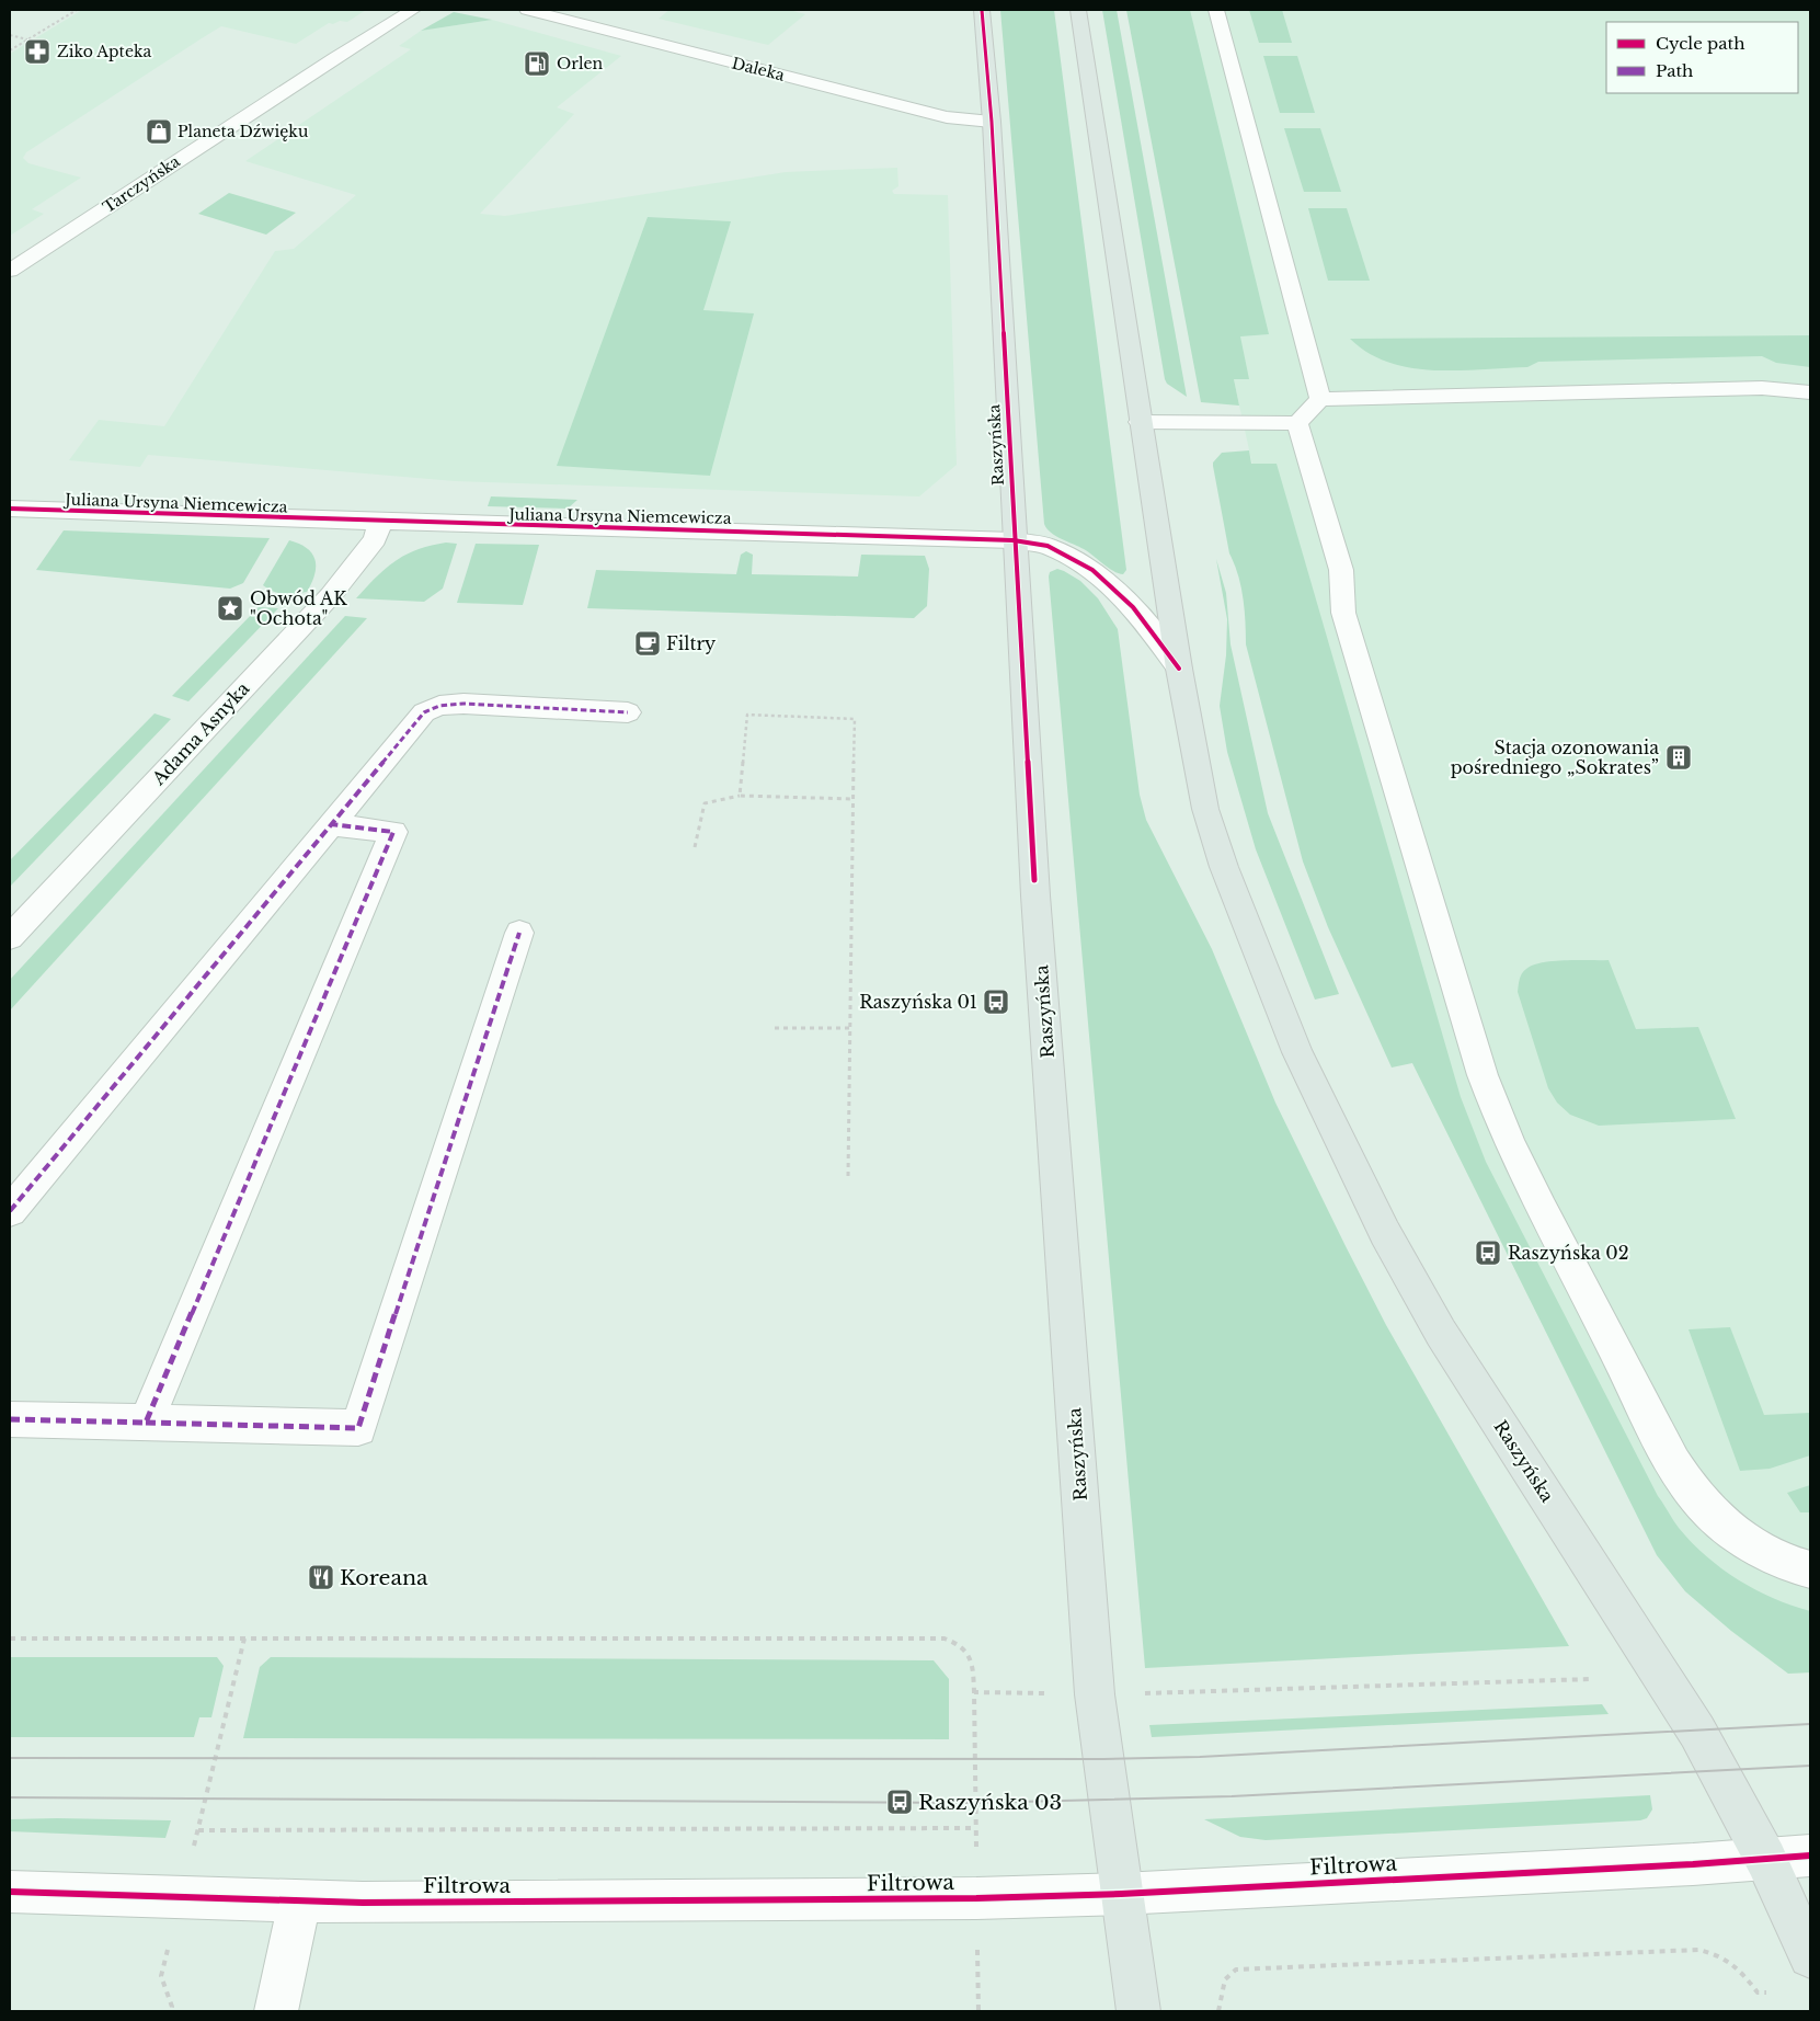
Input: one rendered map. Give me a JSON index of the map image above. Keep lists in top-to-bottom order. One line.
{"streets":{"main road":["Raszyńska"],"street":["Daleka","Tarczyńska","Juliana Ursyna Niemcewicza","Adama Asnyka","Filtrowa"]},"crossings":[["Daleka","Raszyńska"],["Raszyńska","Juliana Ursyna Niemcewicza"],["Raszyńska","Filtrowa"],["Juliana Ursyna Niemcewicza","Adama Asnyka"]],"places":{"pharmacy":["Ziko Apteka"],"fuel station":["Orlen"],"shop":["Planeta Dźwięku"],"place":["Obwód AK \"Ochota\""],"cafe":["Filtry"],"building":["Stacja ozonowania pośredniego „Sokrates”"],"bus stop":["Raszyńska 01","Raszyńska 02","Raszyńska 03"],"restaurant":["Koreana"]},"legend":["Cycle path","Path"]}
